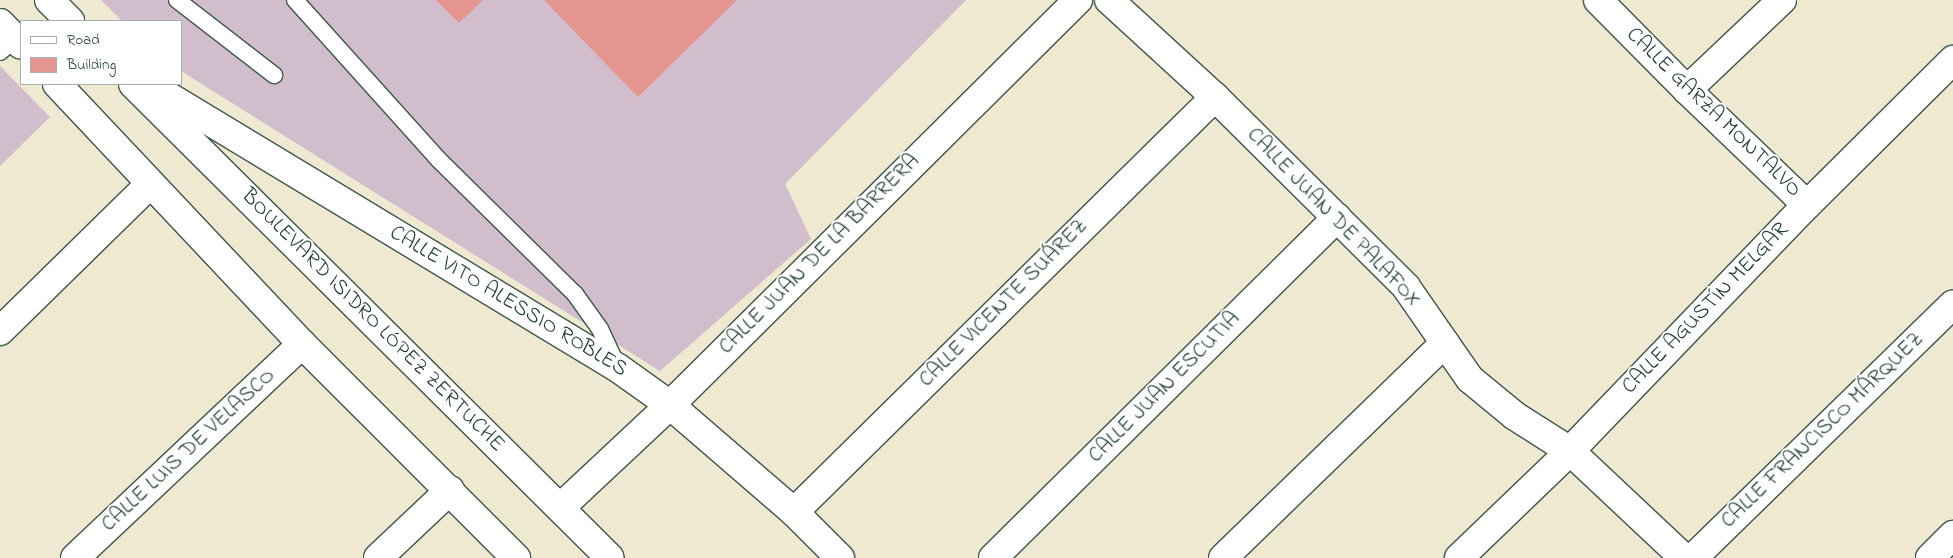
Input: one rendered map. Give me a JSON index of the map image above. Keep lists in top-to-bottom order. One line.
{"streets":{"street":["CALLE GARZA MONTALVO","CALLE JUAN DE PALAFOX","CALLE JUAN DE LA BARRERA","CALLE VITO ALESSIO ROBLES","CALLE VICENTE SUÁREZ","CALLE AGUSTÍN MELGAR","BOULEVARD ISIDRO LÓPEZ ZERTUCHE","CALLE JUAN ESCUTIA","CALLE FRANCISCO MÁRQUEZ","CALLE LUIS DE VELASCO"]},"crossings":[["CALLE GARZA MONTALVO","CALLE AGUSTÍN MELGAR"],["CALLE JUAN DE PALAFOX","CALLE VICENTE SUÁREZ"],["CALLE JUAN DE PALAFOX","CALLE AGUSTÍN MELGAR"],["CALLE JUAN DE PALAFOX","CALLE JUAN ESCUTIA"],["CALLE JUAN DE LA BARRERA","CALLE VITO ALESSIO ROBLES"],["CALLE JUAN DE LA BARRERA","BOULEVARD ISIDRO LÓPEZ ZERTUCHE"],["CALLE VITO ALESSIO ROBLES","CALLE VICENTE SUÁREZ"]],"legend":["Road","Building"]}
